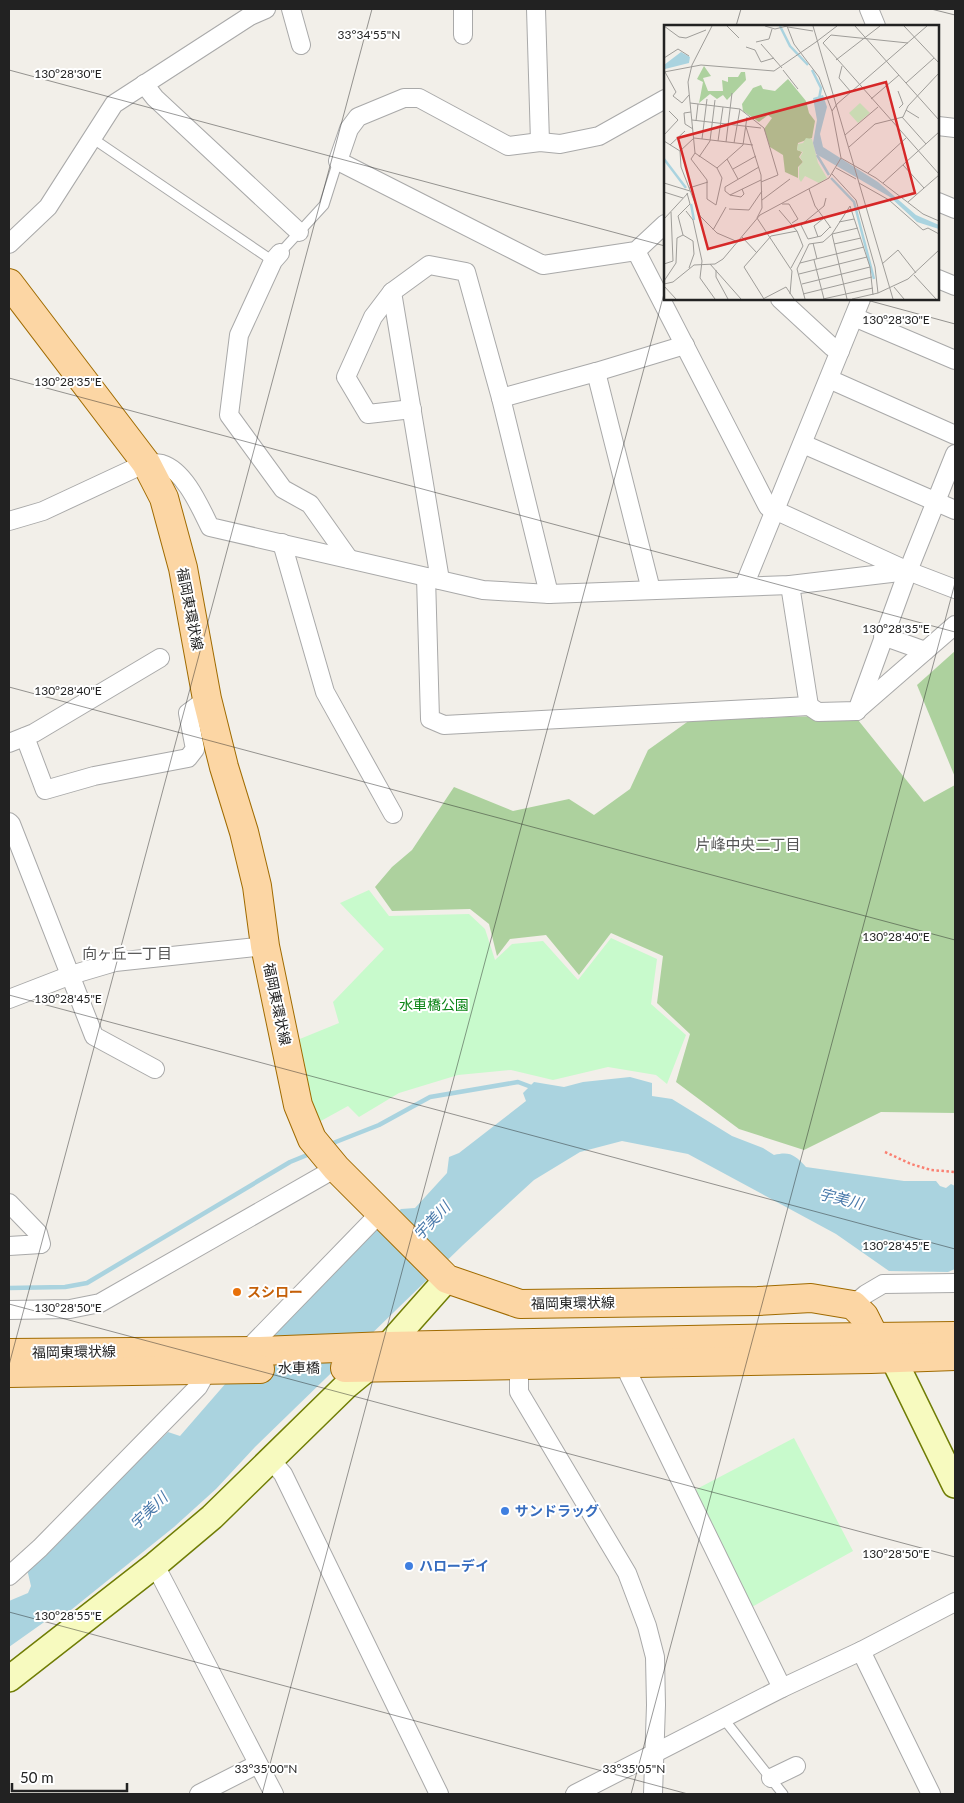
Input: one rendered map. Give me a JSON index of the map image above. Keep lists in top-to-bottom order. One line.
{"streets":{"main road":["福岡東環状線","水車橋"]},"crossings":[["福岡東環状線","水車橋"]],"districts":["片峰中央二丁目","向ヶ丘一丁目"],"water":["宇美川"],"parks":["水車橋公園"],"places":["スシロー","サンドラッグ","ハローデイ"],"scale_bar":"50 m","coordinates":["33°34'55\"N","130°28'30\"E","130°28'35\"E","130°28'40\"E","130°28'45\"E","130°28'50\"E","130°28'55\"E","33°35'00\"N","33°35'05\"N"]}
